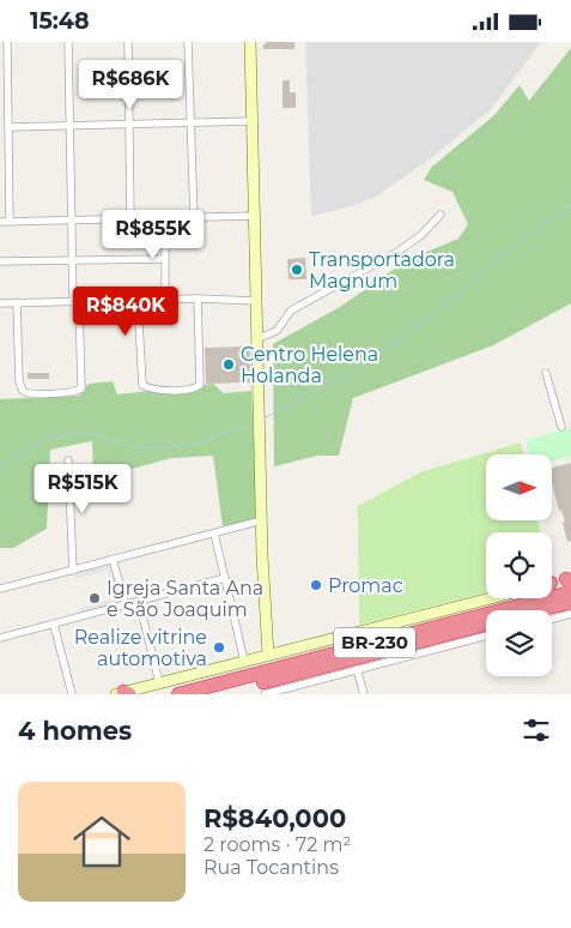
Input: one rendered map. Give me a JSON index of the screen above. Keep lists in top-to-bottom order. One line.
{"streets":{"highway":["BR-230"]},"places":["Transportadora Magnum","Centro Helena Holanda","Promac","Igreja Santa Ana e São Joaquim","Realize vitrine automotiva"],"north":"right","page":{"status":"15:48","price":["R$686K","R$855K","R$840K","R$515K"],"heading":"4 homes","list":[{"name":"R$840,000","note":"2 rooms · 72 m² · Rua Tocantins"}]}}
